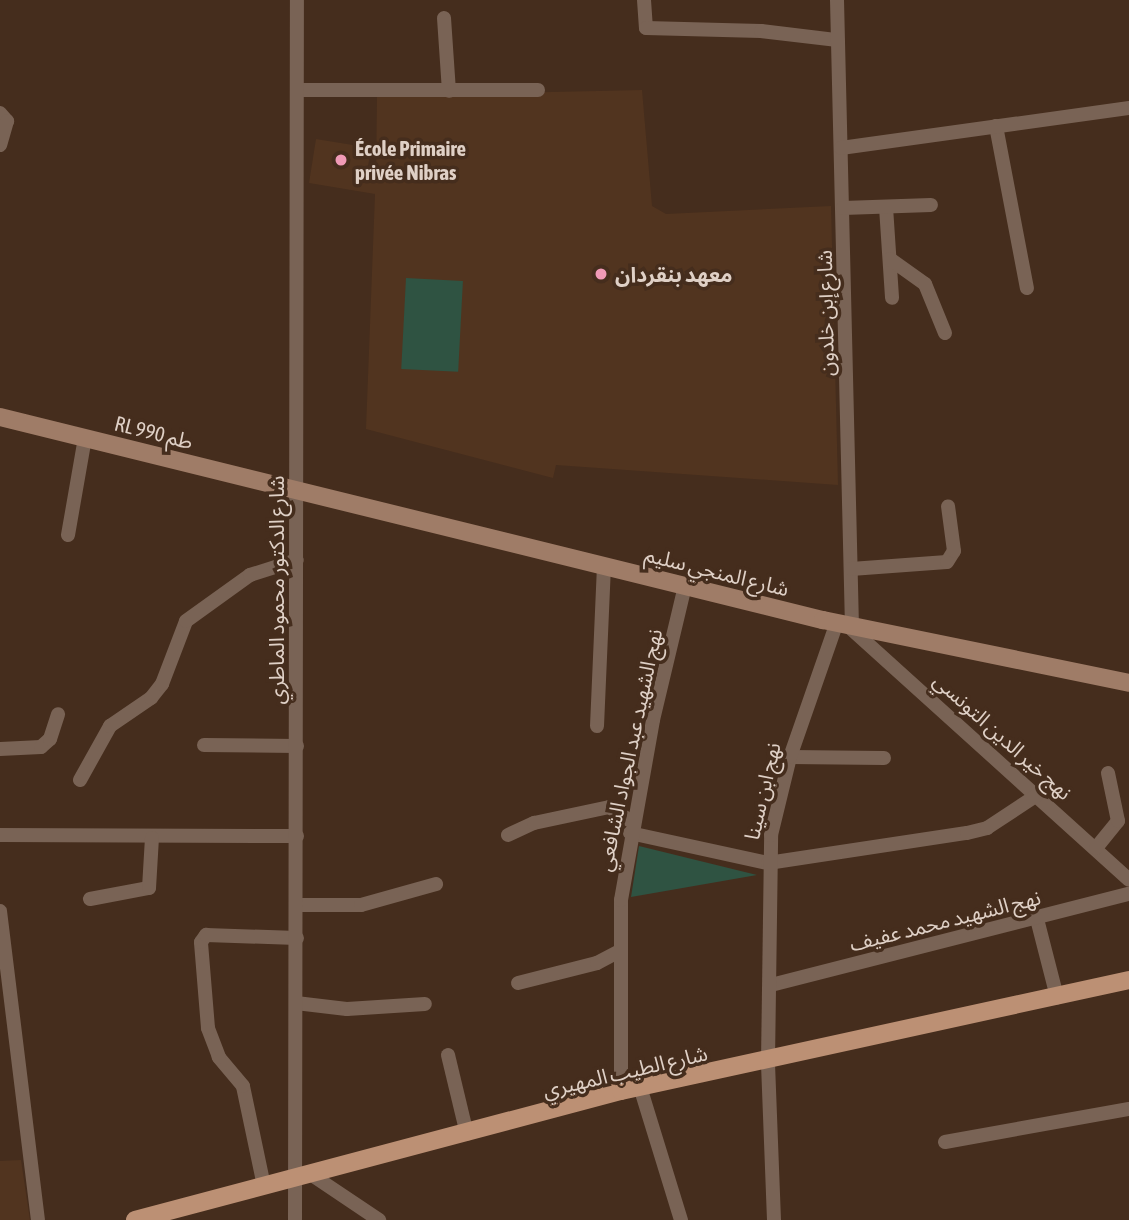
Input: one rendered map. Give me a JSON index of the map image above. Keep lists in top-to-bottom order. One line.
{"streets":{"main road":["شارع الطيب المهيري"],"street":["شارع إبن خلدون","RL طم 990","شارع المنجي سليم","شارع الدكتور محمود الماطري","نهج خير الدين التونسي","نهج الشهيد عبد الجواد الشافعي","نهج ابن سينا","نهج الشهيد محمد عفيف"]},"crossings":[["شارع إبن خلدون","شارع المنجي سليم"],["شارع إبن خلدون","نهج خير الدين التونسي"],["شارع إبن خلدون","نهج ابن سينا"],["RL طم 990","شارع المنجي سليم"],["RL طم 990","شارع الدكتور محمود الماطري"],["شارع المنجي سليم","شارع الدكتور محمود الماطري"],["شارع المنجي سليم","نهج خير الدين التونسي"],["شارع المنجي سليم","نهج الشهيد عبد الجواد الشافعي"],["شارع المنجي سليم","نهج ابن سينا"],["شارع الدكتور محمود الماطري","شارع الطيب المهيري"],["نهج خير الدين التونسي","نهج ابن سينا"],["نهج الشهيد عبد الجواد الشافعي","شارع الطيب المهيري"],["نهج ابن سينا","نهج الشهيد محمد عفيف"],["نهج ابن سينا","شارع الطيب المهيري"]],"places":["École Primaire privée Nibras","معهد بنقردان"]}
